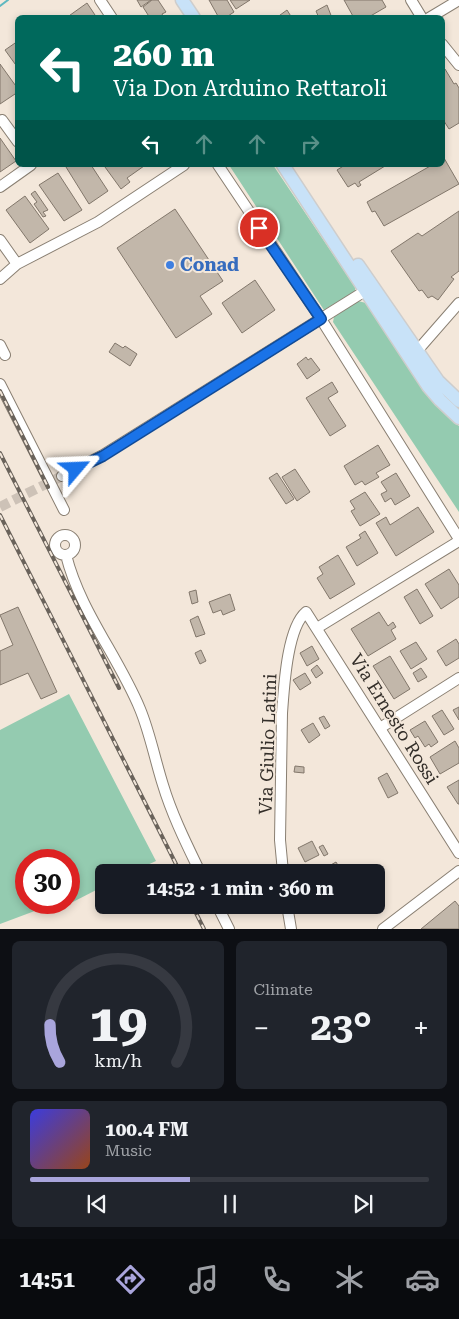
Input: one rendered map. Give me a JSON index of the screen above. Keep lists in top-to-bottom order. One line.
{"streets":{"street":["Via Ernesto Rossi","Via Giulio Latini"]},"crossings":[["Via Ernesto Rossi","Via Giulio Latini"]],"places":["Conad"],"page":{"turn":["260 m","Via Don Arduino Rettaroli"],"limit":"30","trip":"14:52 · 1 min · 360 m","tile":"Climate","heat":["−","23°","+"],"song":["100.4 FM","Music"],"tabs":"14:51","gauge":["19","km/h"]}}
